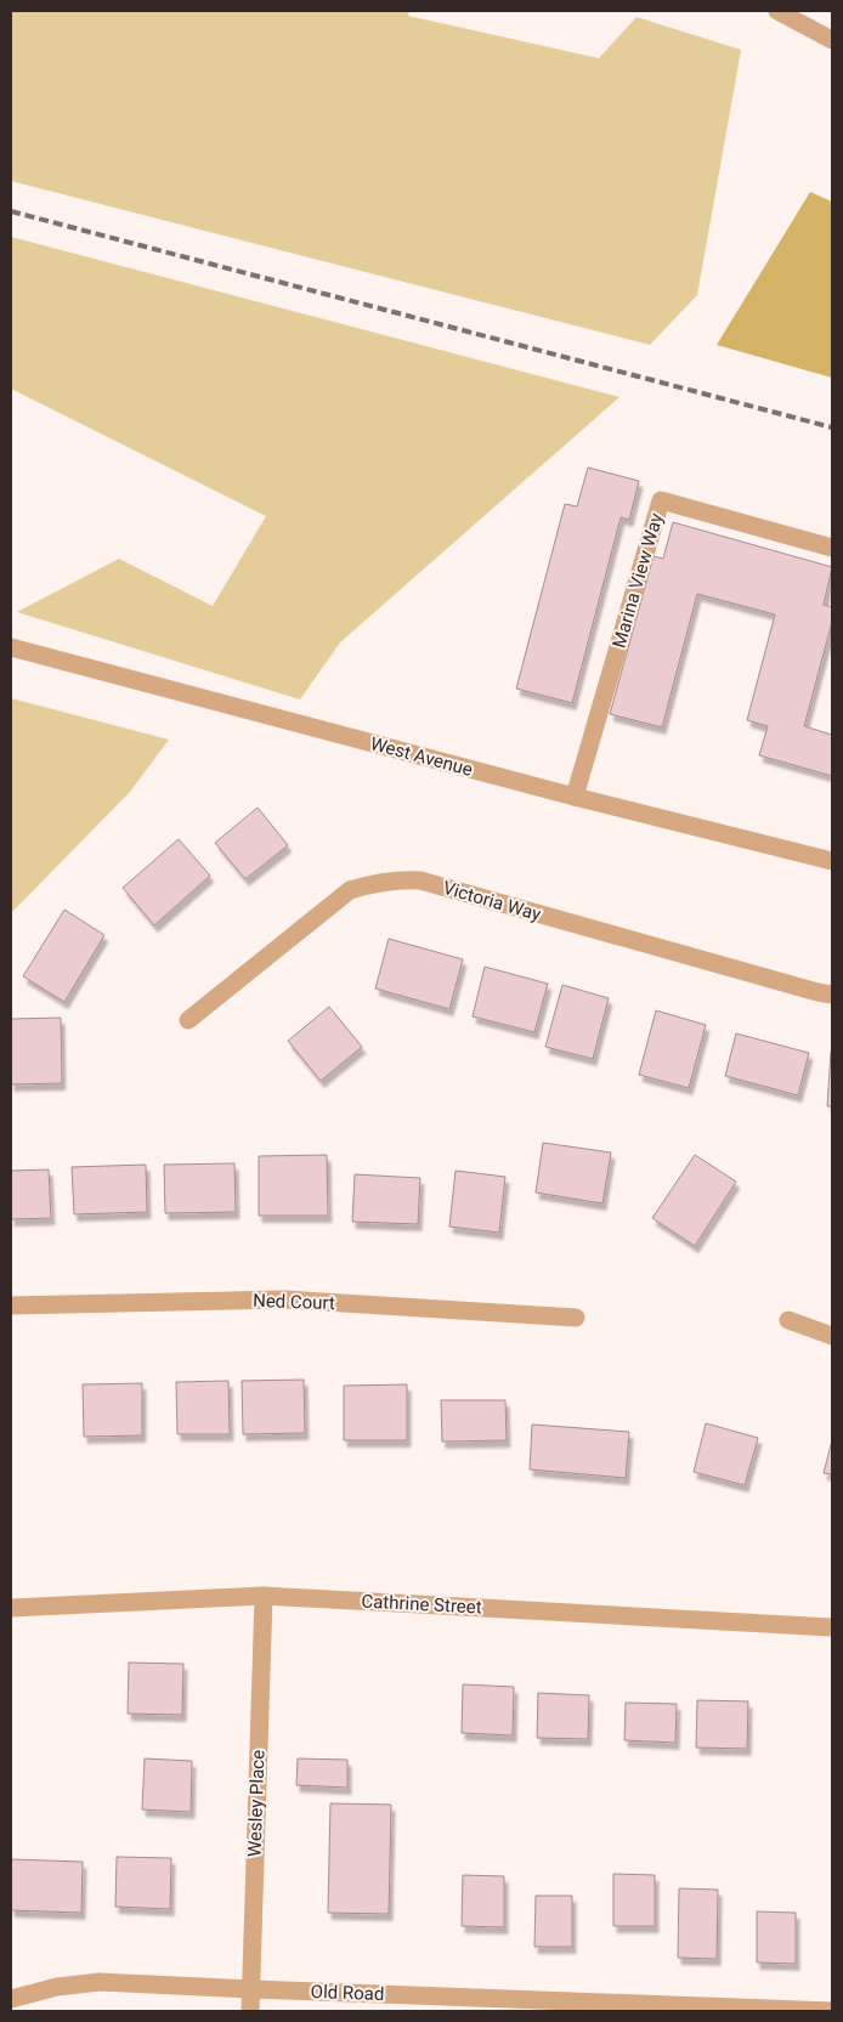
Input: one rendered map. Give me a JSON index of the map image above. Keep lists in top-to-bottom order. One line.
{"streets":{"street":["Marina View Way","West Avenue","Victoria Way","Ned Court","Cathrine Street","Wesley Place","Old Road"]},"crossings":[["Marina View Way","West Avenue"],["Cathrine Street","Wesley Place"],["Wesley Place","Old Road"]]}
